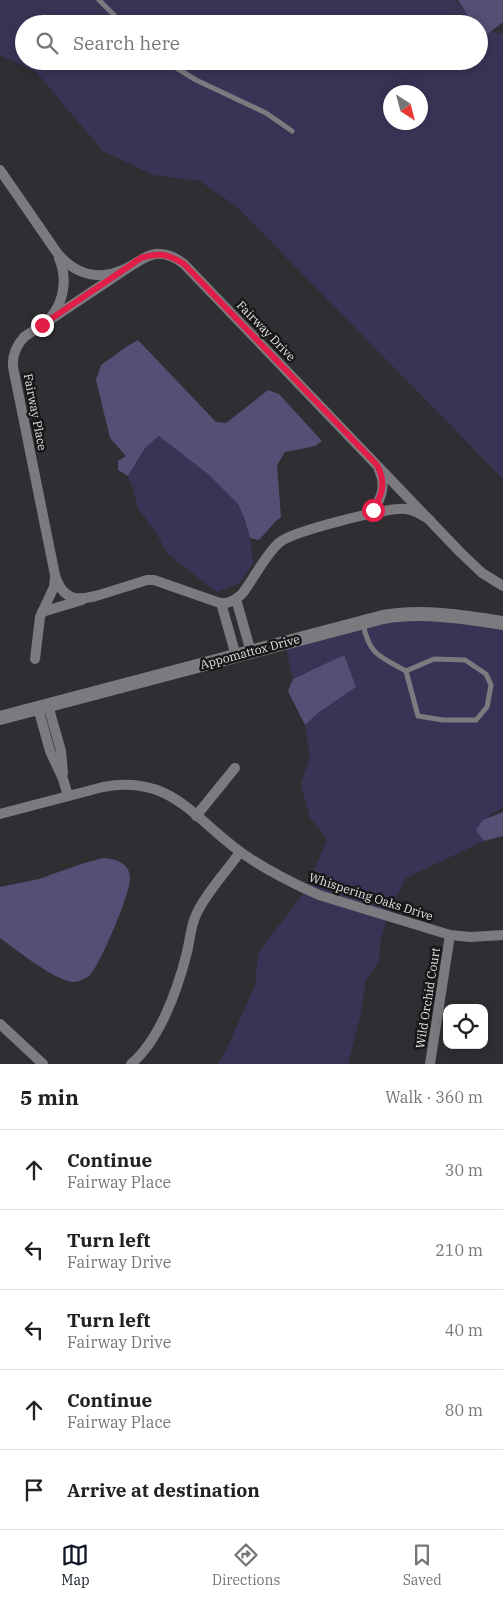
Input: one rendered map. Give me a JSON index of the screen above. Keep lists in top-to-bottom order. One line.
{"streets":{"street":["Fairway Drive","Fairway Place","Appomattox Drive","Whispering Oaks Drive","Wild Orchid Court"]},"crossings":[["Fairway Drive","Fairway Place"],["Whispering Oaks Drive","Wild Orchid Court"]],"north":"bottom right","page":{"search":"Search here","heading":["5 min","Walk · 360 m"],"list":[["Continue","Fairway Place","30 m"],["Turn left","Fairway Drive","210 m"],["Turn left","Fairway Drive","40 m"],["Continue","Fairway Place","80 m"],"Arrive at destination"],"nav":["Map","Directions","Saved"]}}
